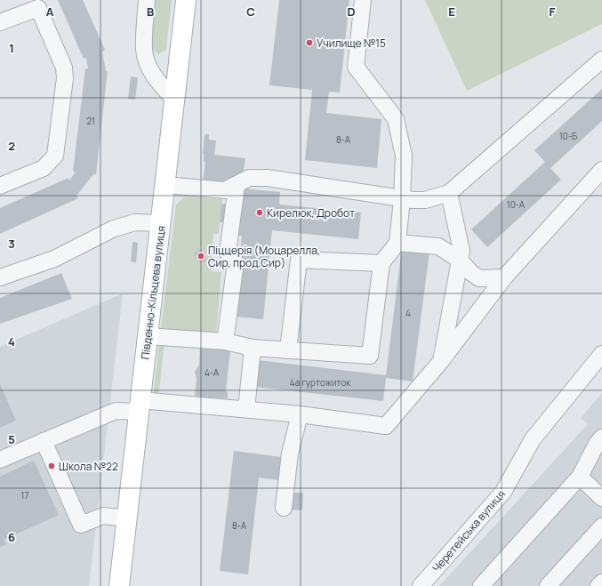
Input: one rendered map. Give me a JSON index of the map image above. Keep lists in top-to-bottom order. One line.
{"streets":{"main road":["Південно-Кільцева вулиця"],"street":["Черетейська вулиця"]},"places":["Училище №15","Кирелюк, Дробот","Піццерія (Моцарелла, Сир, прод.Сир)","Школа №22"],"house_numbers":["21","10-Б","8-А","10-А","4","4-А","4а гуртожиток","17","8-А"],"grid":{"columns":["A","B","C","D","E","F"],"rows":["1","2","3","4","5","6"]}}
